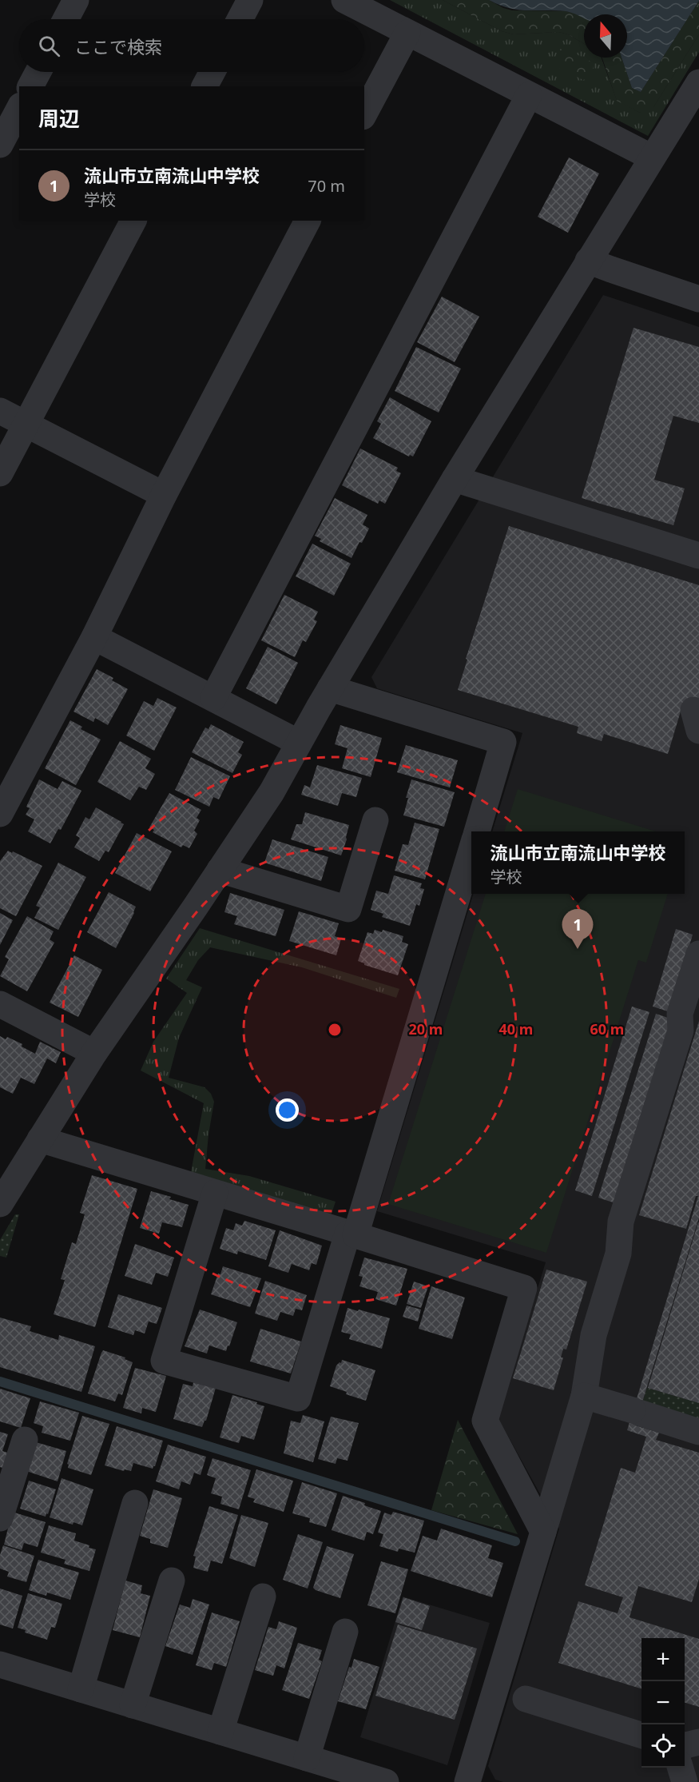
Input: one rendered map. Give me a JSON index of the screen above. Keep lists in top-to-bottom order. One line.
{"north":"top","page":{"search":"ここで検索","heading":"周辺","list":[{"mark":"1","name":"流山市立南流山中学校","note":"学校","value":"70 m"}],"popup":["流山市立南流山中学校","学校"],"pins":"1","map_buttons":["+","−"]},"rings":["20 m","40 m","60 m"]}
